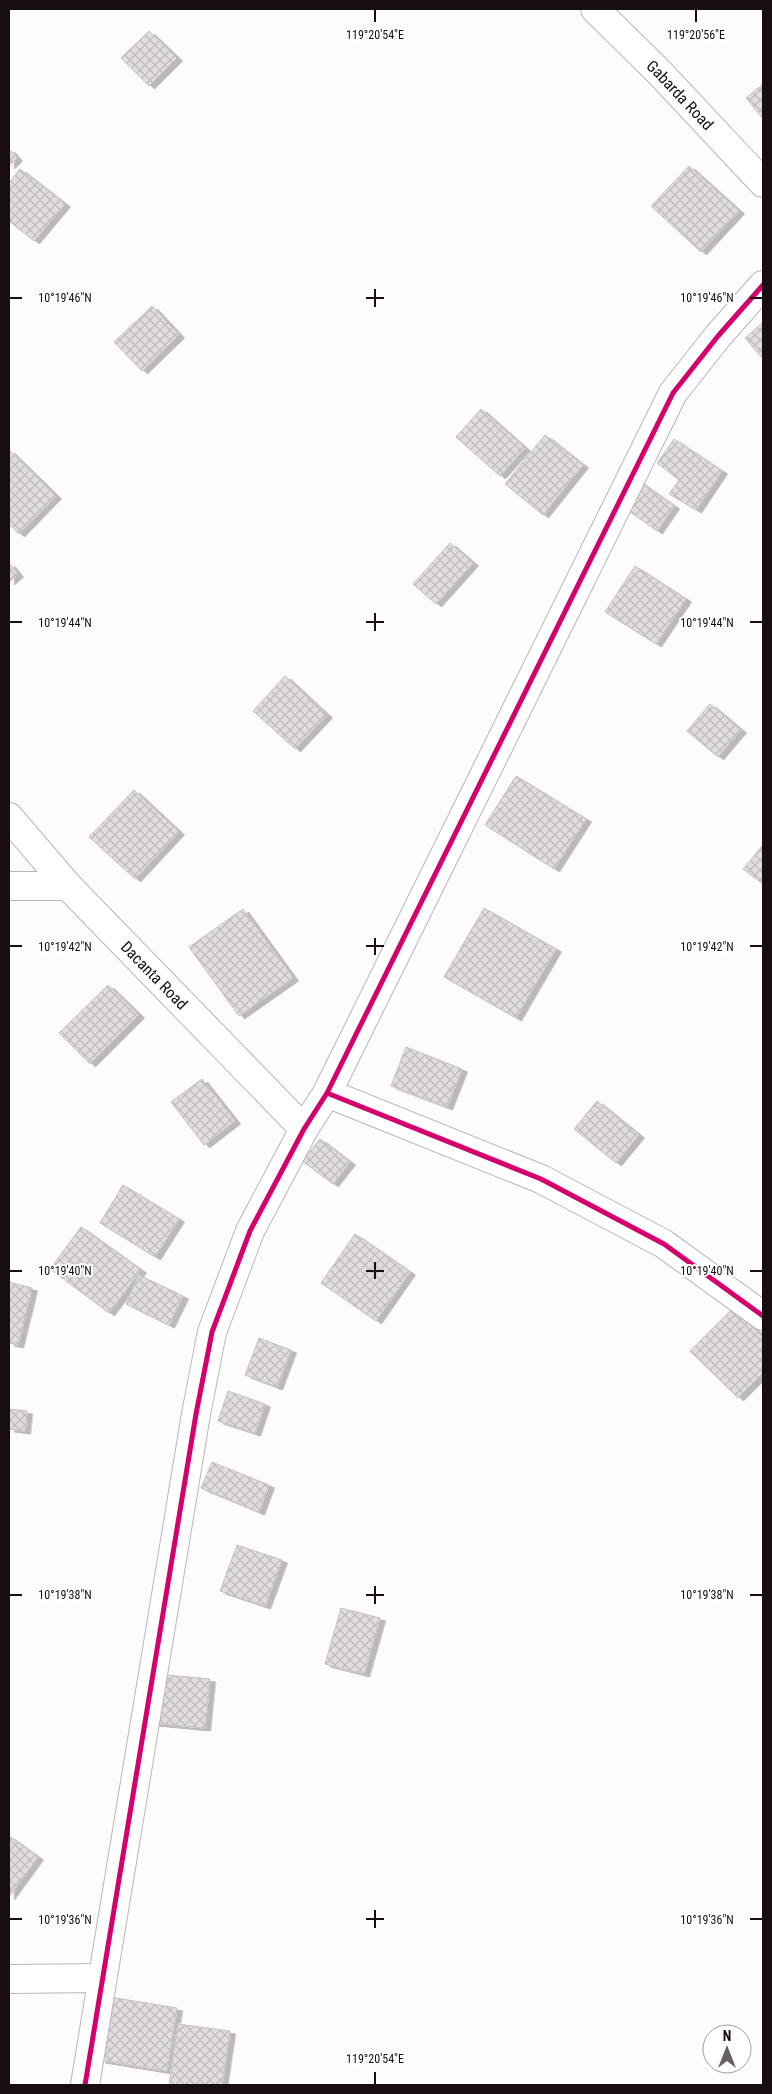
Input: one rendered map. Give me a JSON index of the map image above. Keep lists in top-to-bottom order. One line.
{"streets":{"street":["Gabarda Road","Dacanta Road"]},"north":"top","coordinates":["119°20'54\"E","119°20'56\"E","10°19'46\"N","10°19'44\"N","10°19'42\"N","10°19'40\"N","10°19'38\"N","10°19'36\"N"]}
